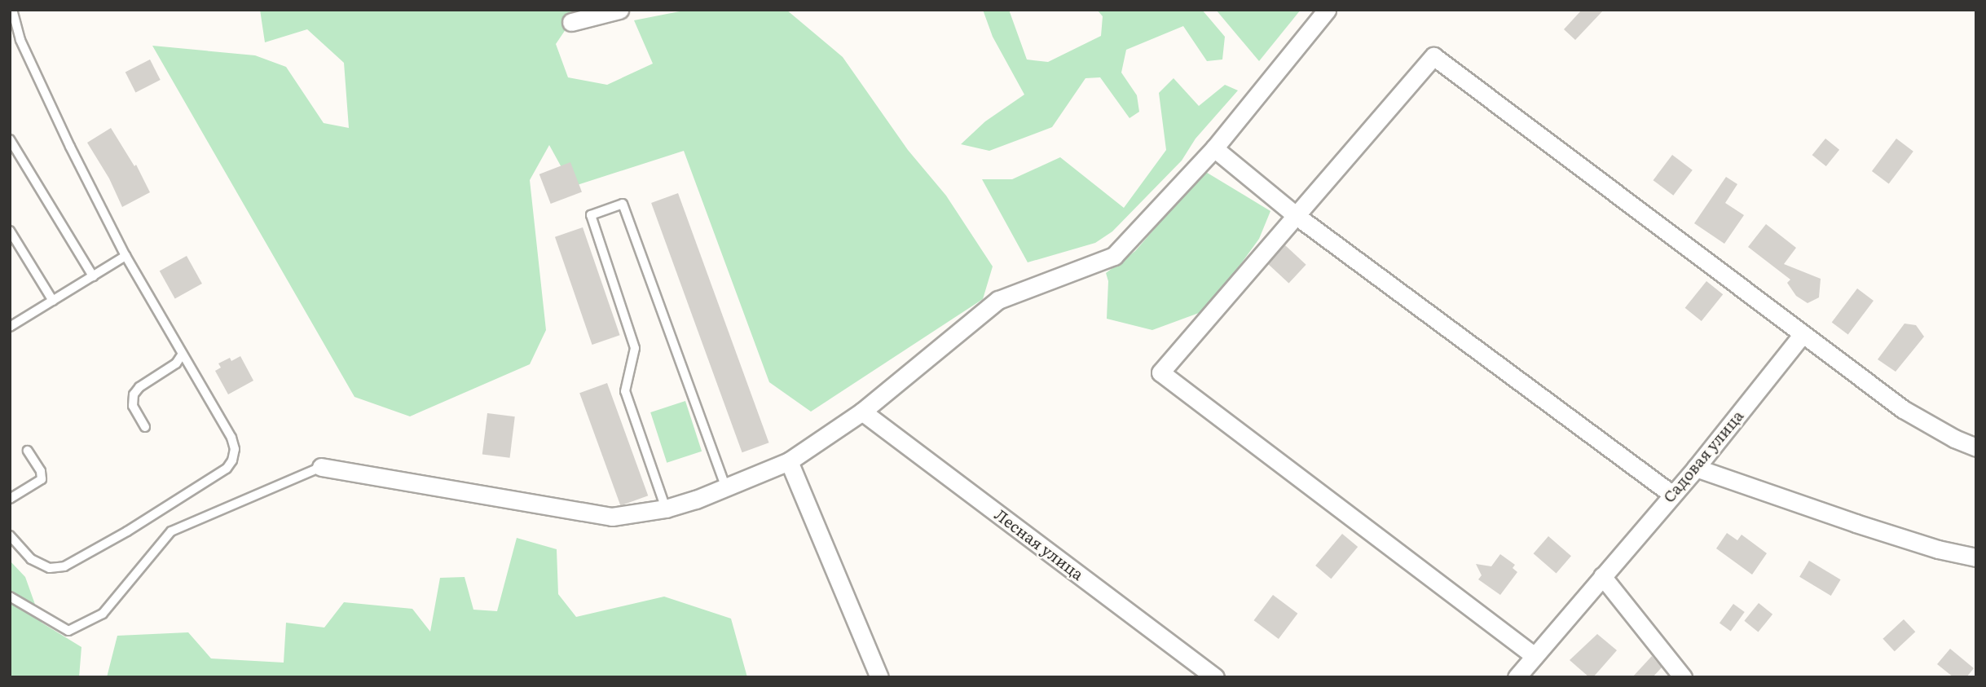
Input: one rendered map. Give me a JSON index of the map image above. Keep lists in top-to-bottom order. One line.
{"streets":{"street":["Садовая улица","Лесная улица"]}}
